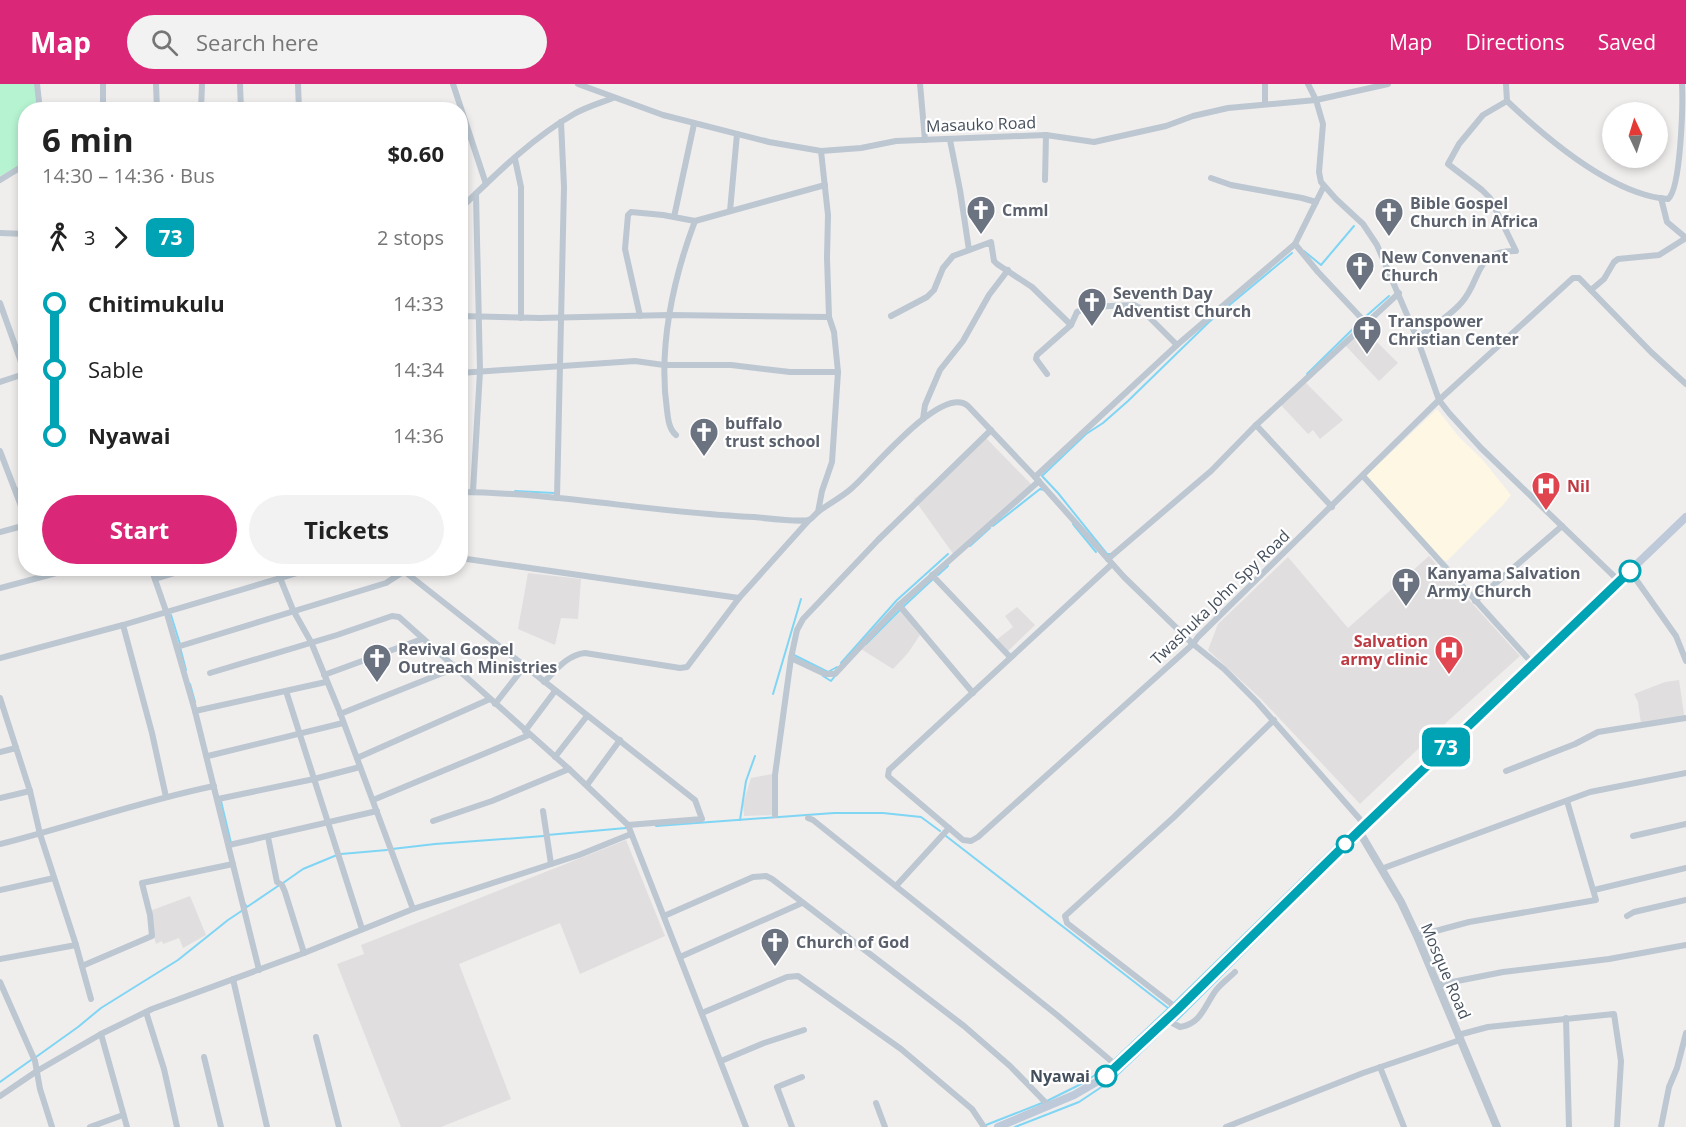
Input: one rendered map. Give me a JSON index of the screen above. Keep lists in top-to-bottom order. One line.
{"streets":{"street":["Masauko Road","Twashuka John Spy Road","Mosque Road"]},"places":{"church":["Cmml","Bible Gospel Church in Africa","New Convenant Church","Seventh Day Adventist Church","Transpower Christian Center","buffalo trust school","Kanyama Salvation Army Church","Revival Gospel Outreach Ministries","Church of God"],"hospital":["Nil","Salvation army clinic"],"other":["Nyawai"]},"lines":["bus line 73"],"north":"top","page":{"header":"Map","search":"Search here","nav":["Map","Directions","Saved"],"on_map":"73","heading":["6 min","14:30 – 14:36 · Bus","$0.60"],"legs":["3","73","2 stops"],"list":[{"name":"Chitimukulu","value":"14:33"},{"name":"Sable","value":"14:34"},{"name":"Nyawai","value":"14:36"}],"buttons":["Start","Tickets"]}}
